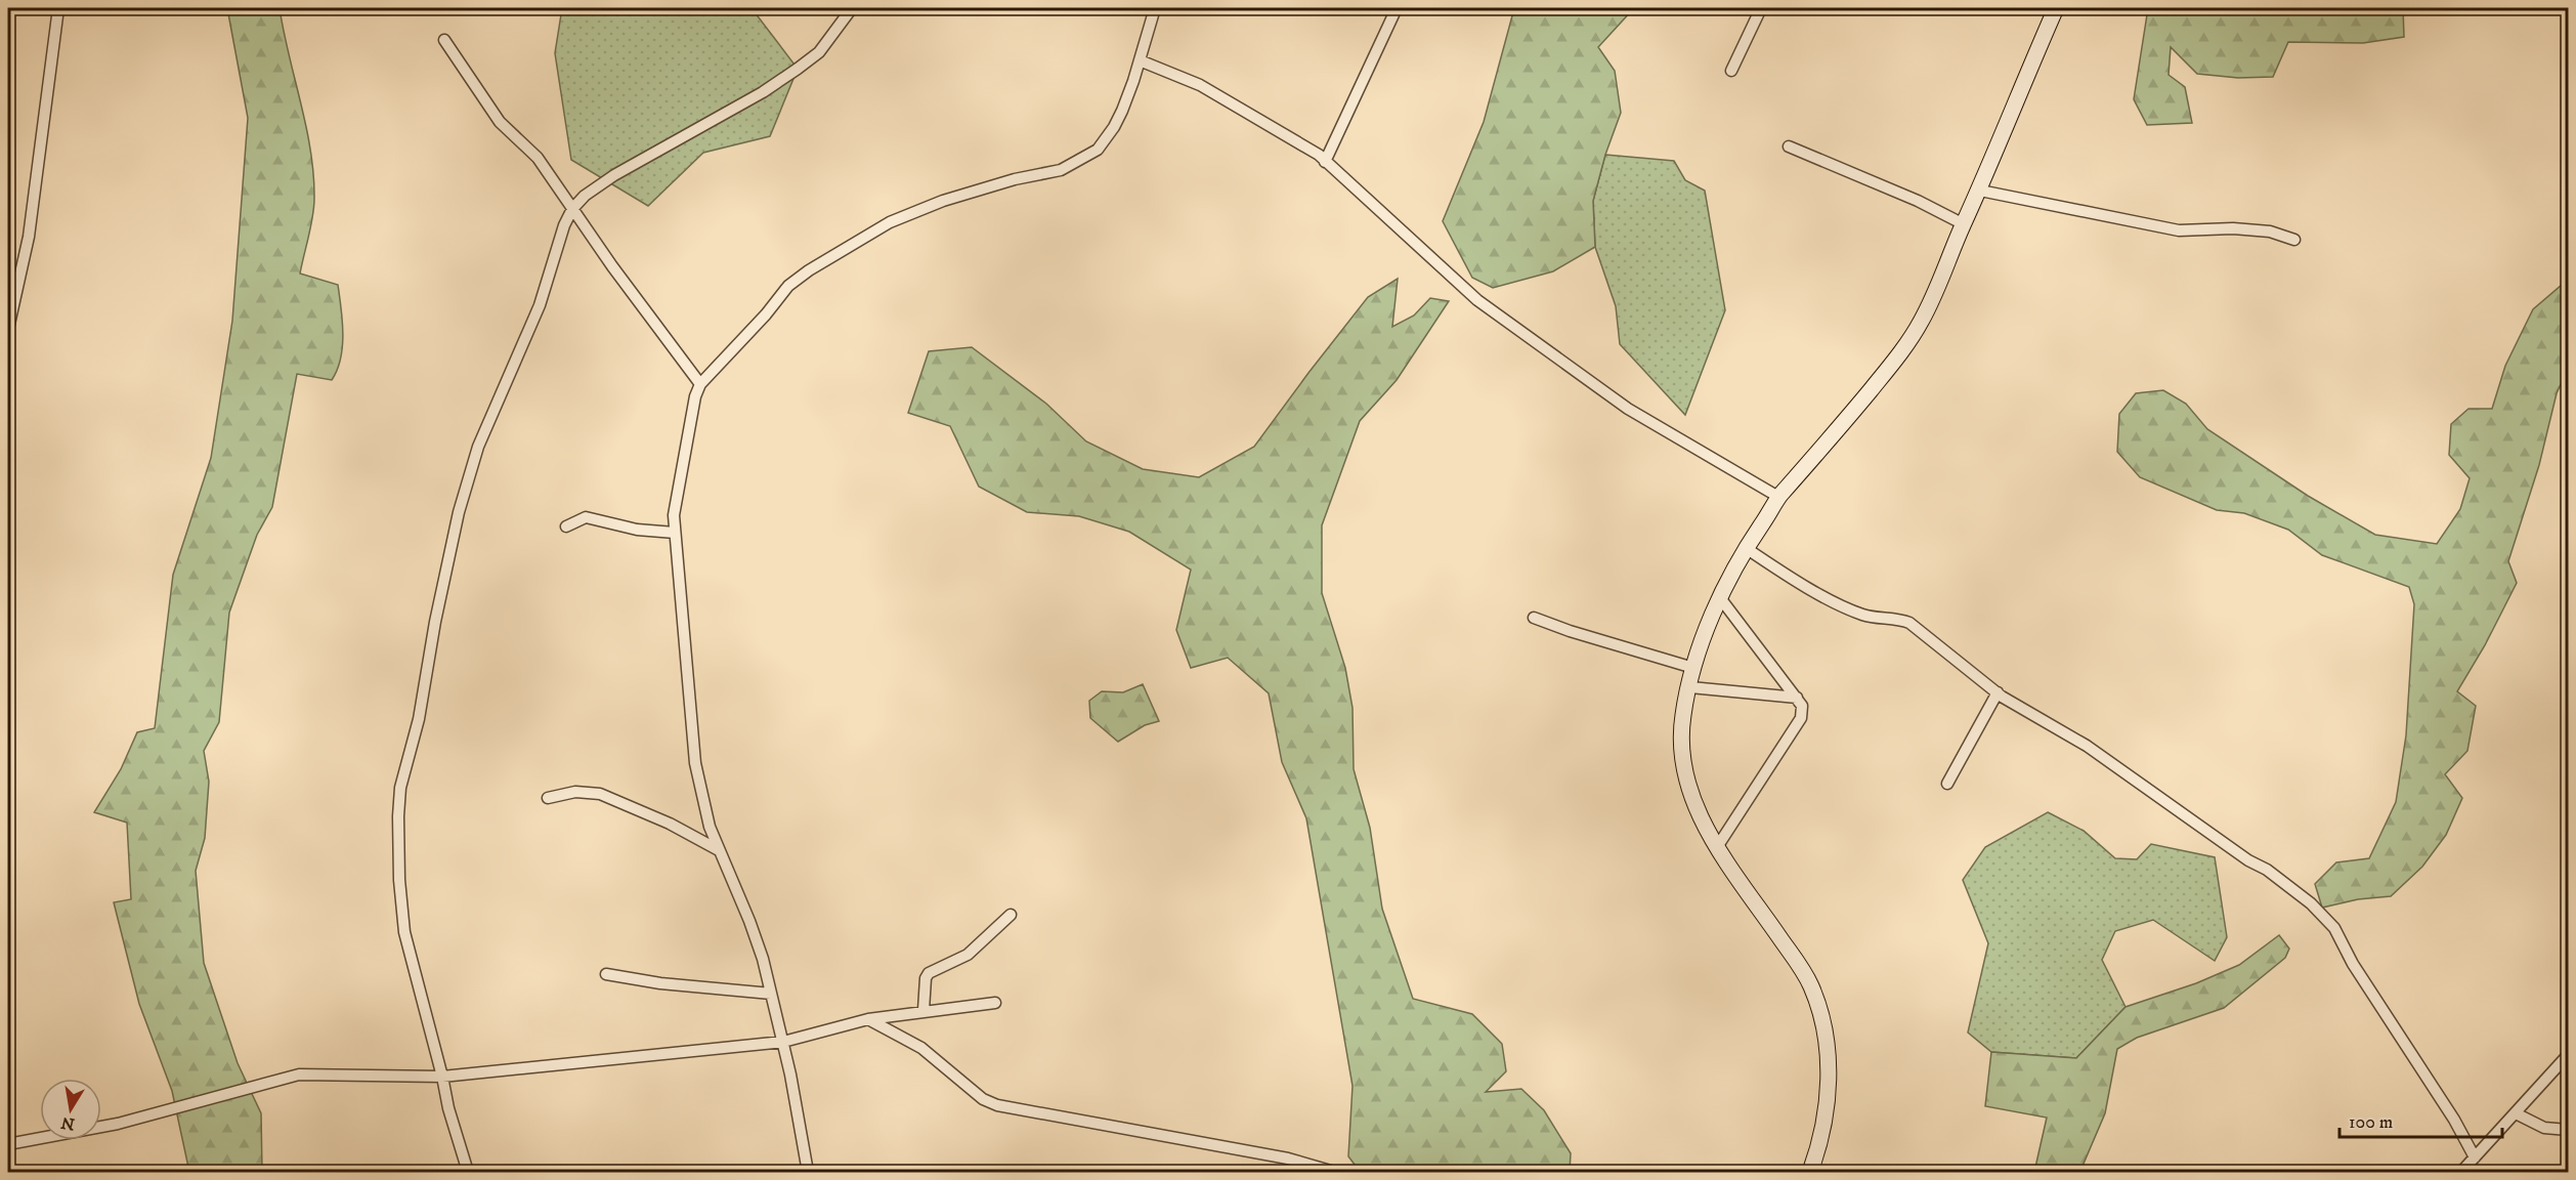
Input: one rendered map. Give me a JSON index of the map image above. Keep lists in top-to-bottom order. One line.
{"scale_bar":"100 m","north":"bottom"}
